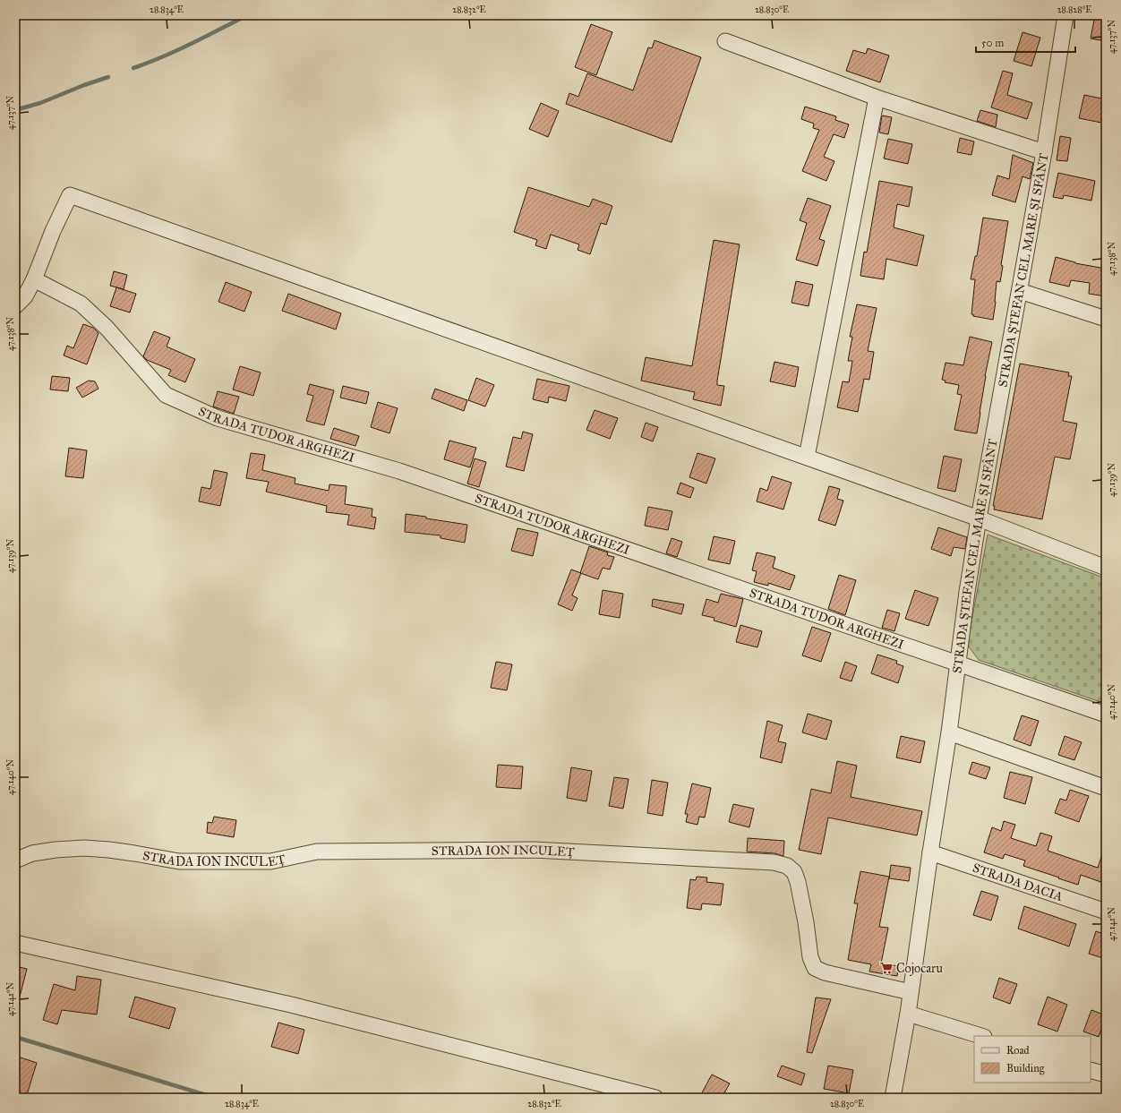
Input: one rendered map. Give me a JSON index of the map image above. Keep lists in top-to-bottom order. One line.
{"streets":{"street":["STRADA ȘTEFAN CEL MARE ȘI SFÂNT","STRADA TUDOR ARGHEZI","STRADA ION INCULEȚ","STRADA DACIA"]},"crossings":[["STRADA ȘTEFAN CEL MARE ȘI SFÂNT","STRADA TUDOR ARGHEZI"],["STRADA ȘTEFAN CEL MARE ȘI SFÂNT","STRADA ION INCULEȚ"],["STRADA ȘTEFAN CEL MARE ȘI SFÂNT","STRADA DACIA"]],"places":{"supermarket":["Cojocaru"]},"legend":["Road","Building"],"scale_bar":"50 m","coordinates":["28.834°E","28.832°E","28.830°E","28.828°E","47.137°N","47.138°N","47.139°N","47.140°N","47.141°N"]}
